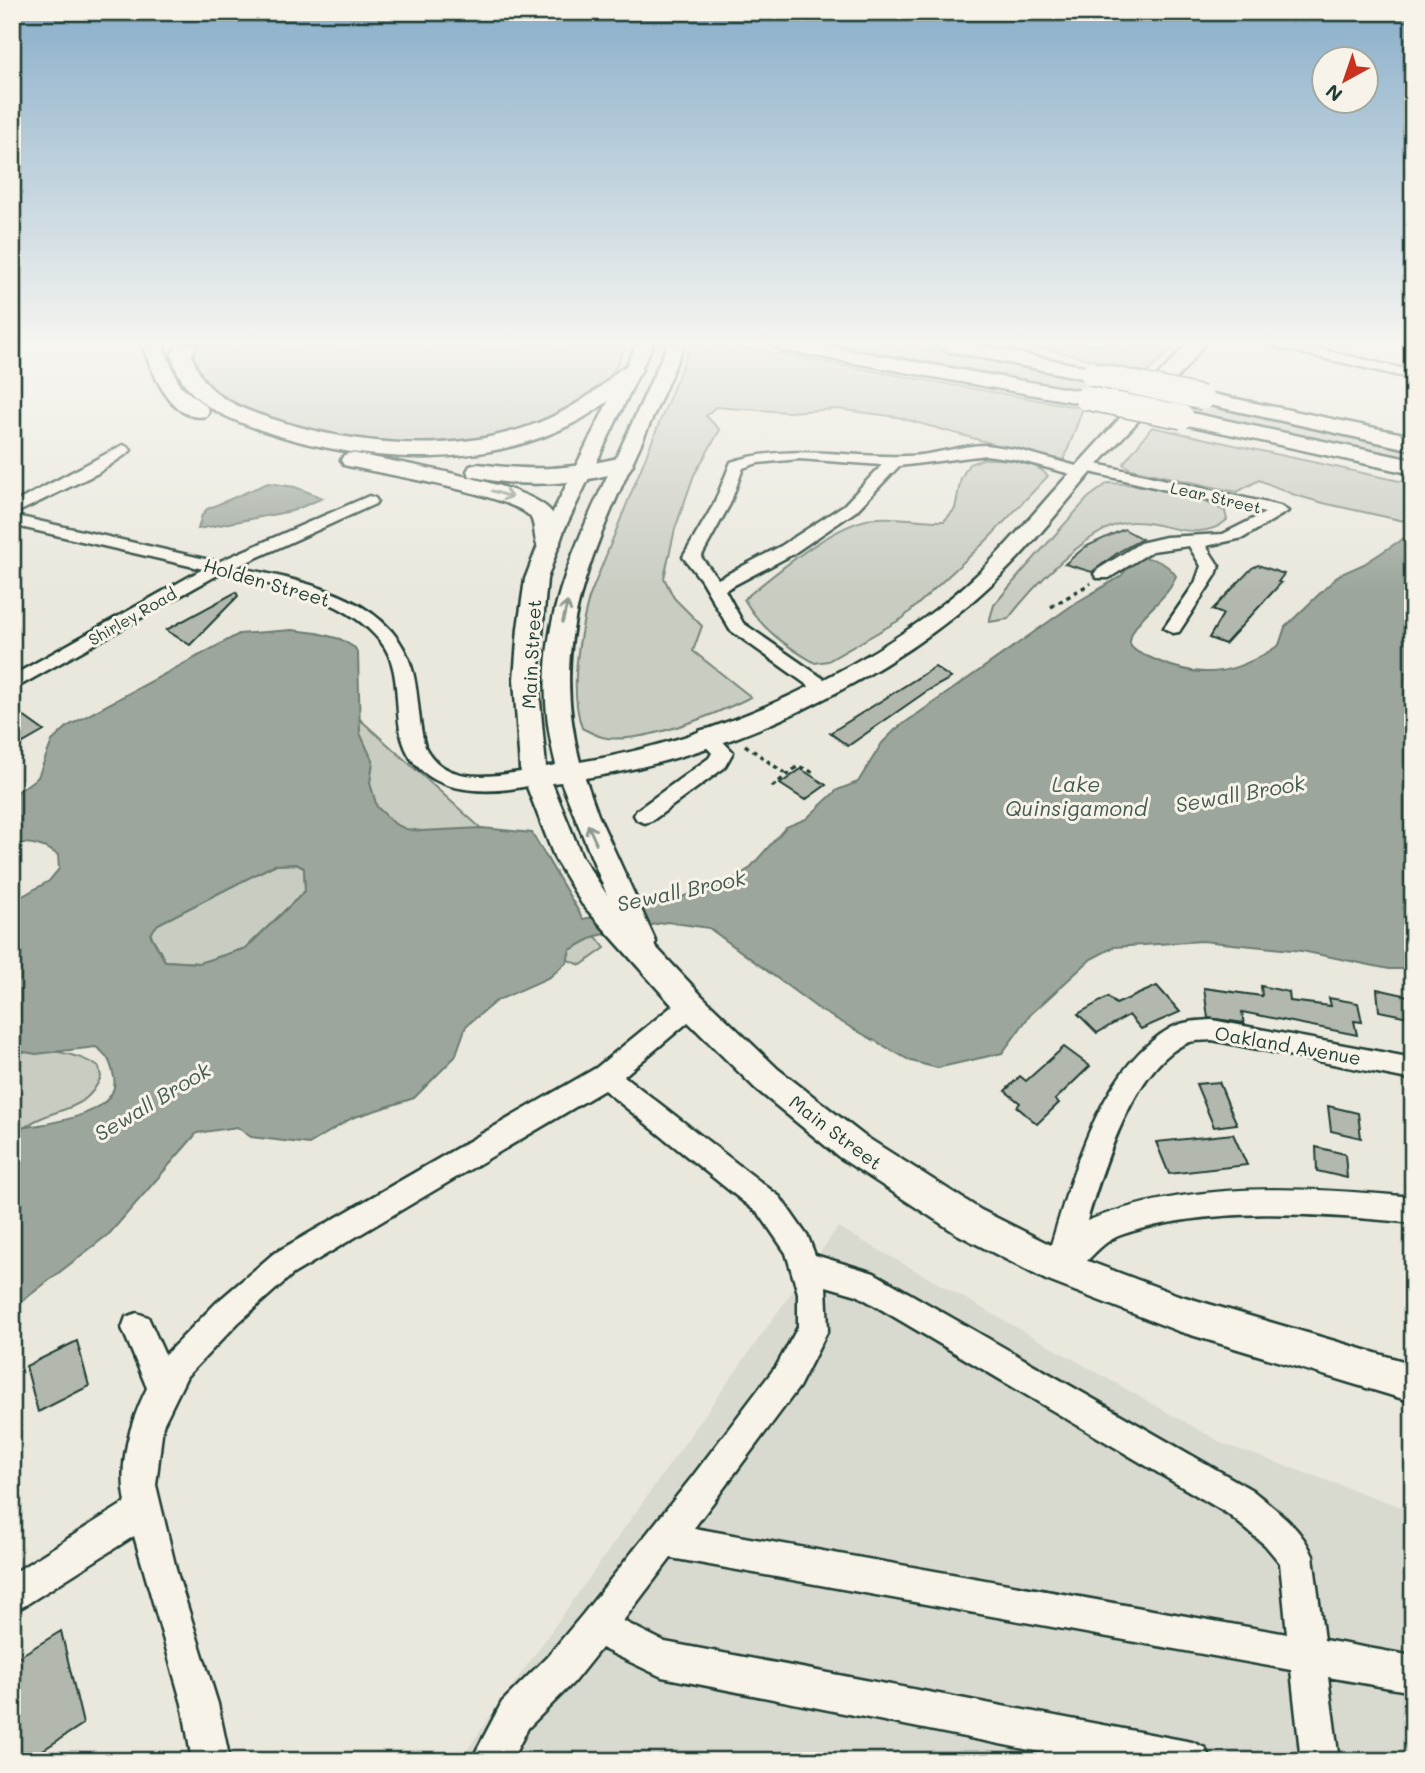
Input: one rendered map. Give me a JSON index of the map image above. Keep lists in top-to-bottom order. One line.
{"streets":{"main road":["Main Street"],"street":["Lear Street","Holden Street","Shirley Road","Oakland Avenue"]},"crossings":[["Holden Street","Shirley Road"],["Holden Street","Main Street"],["Main Street","Oakland Avenue"]],"water":["Lake Quinsigamond","Sewall Brook"],"north":"bottom left"}
